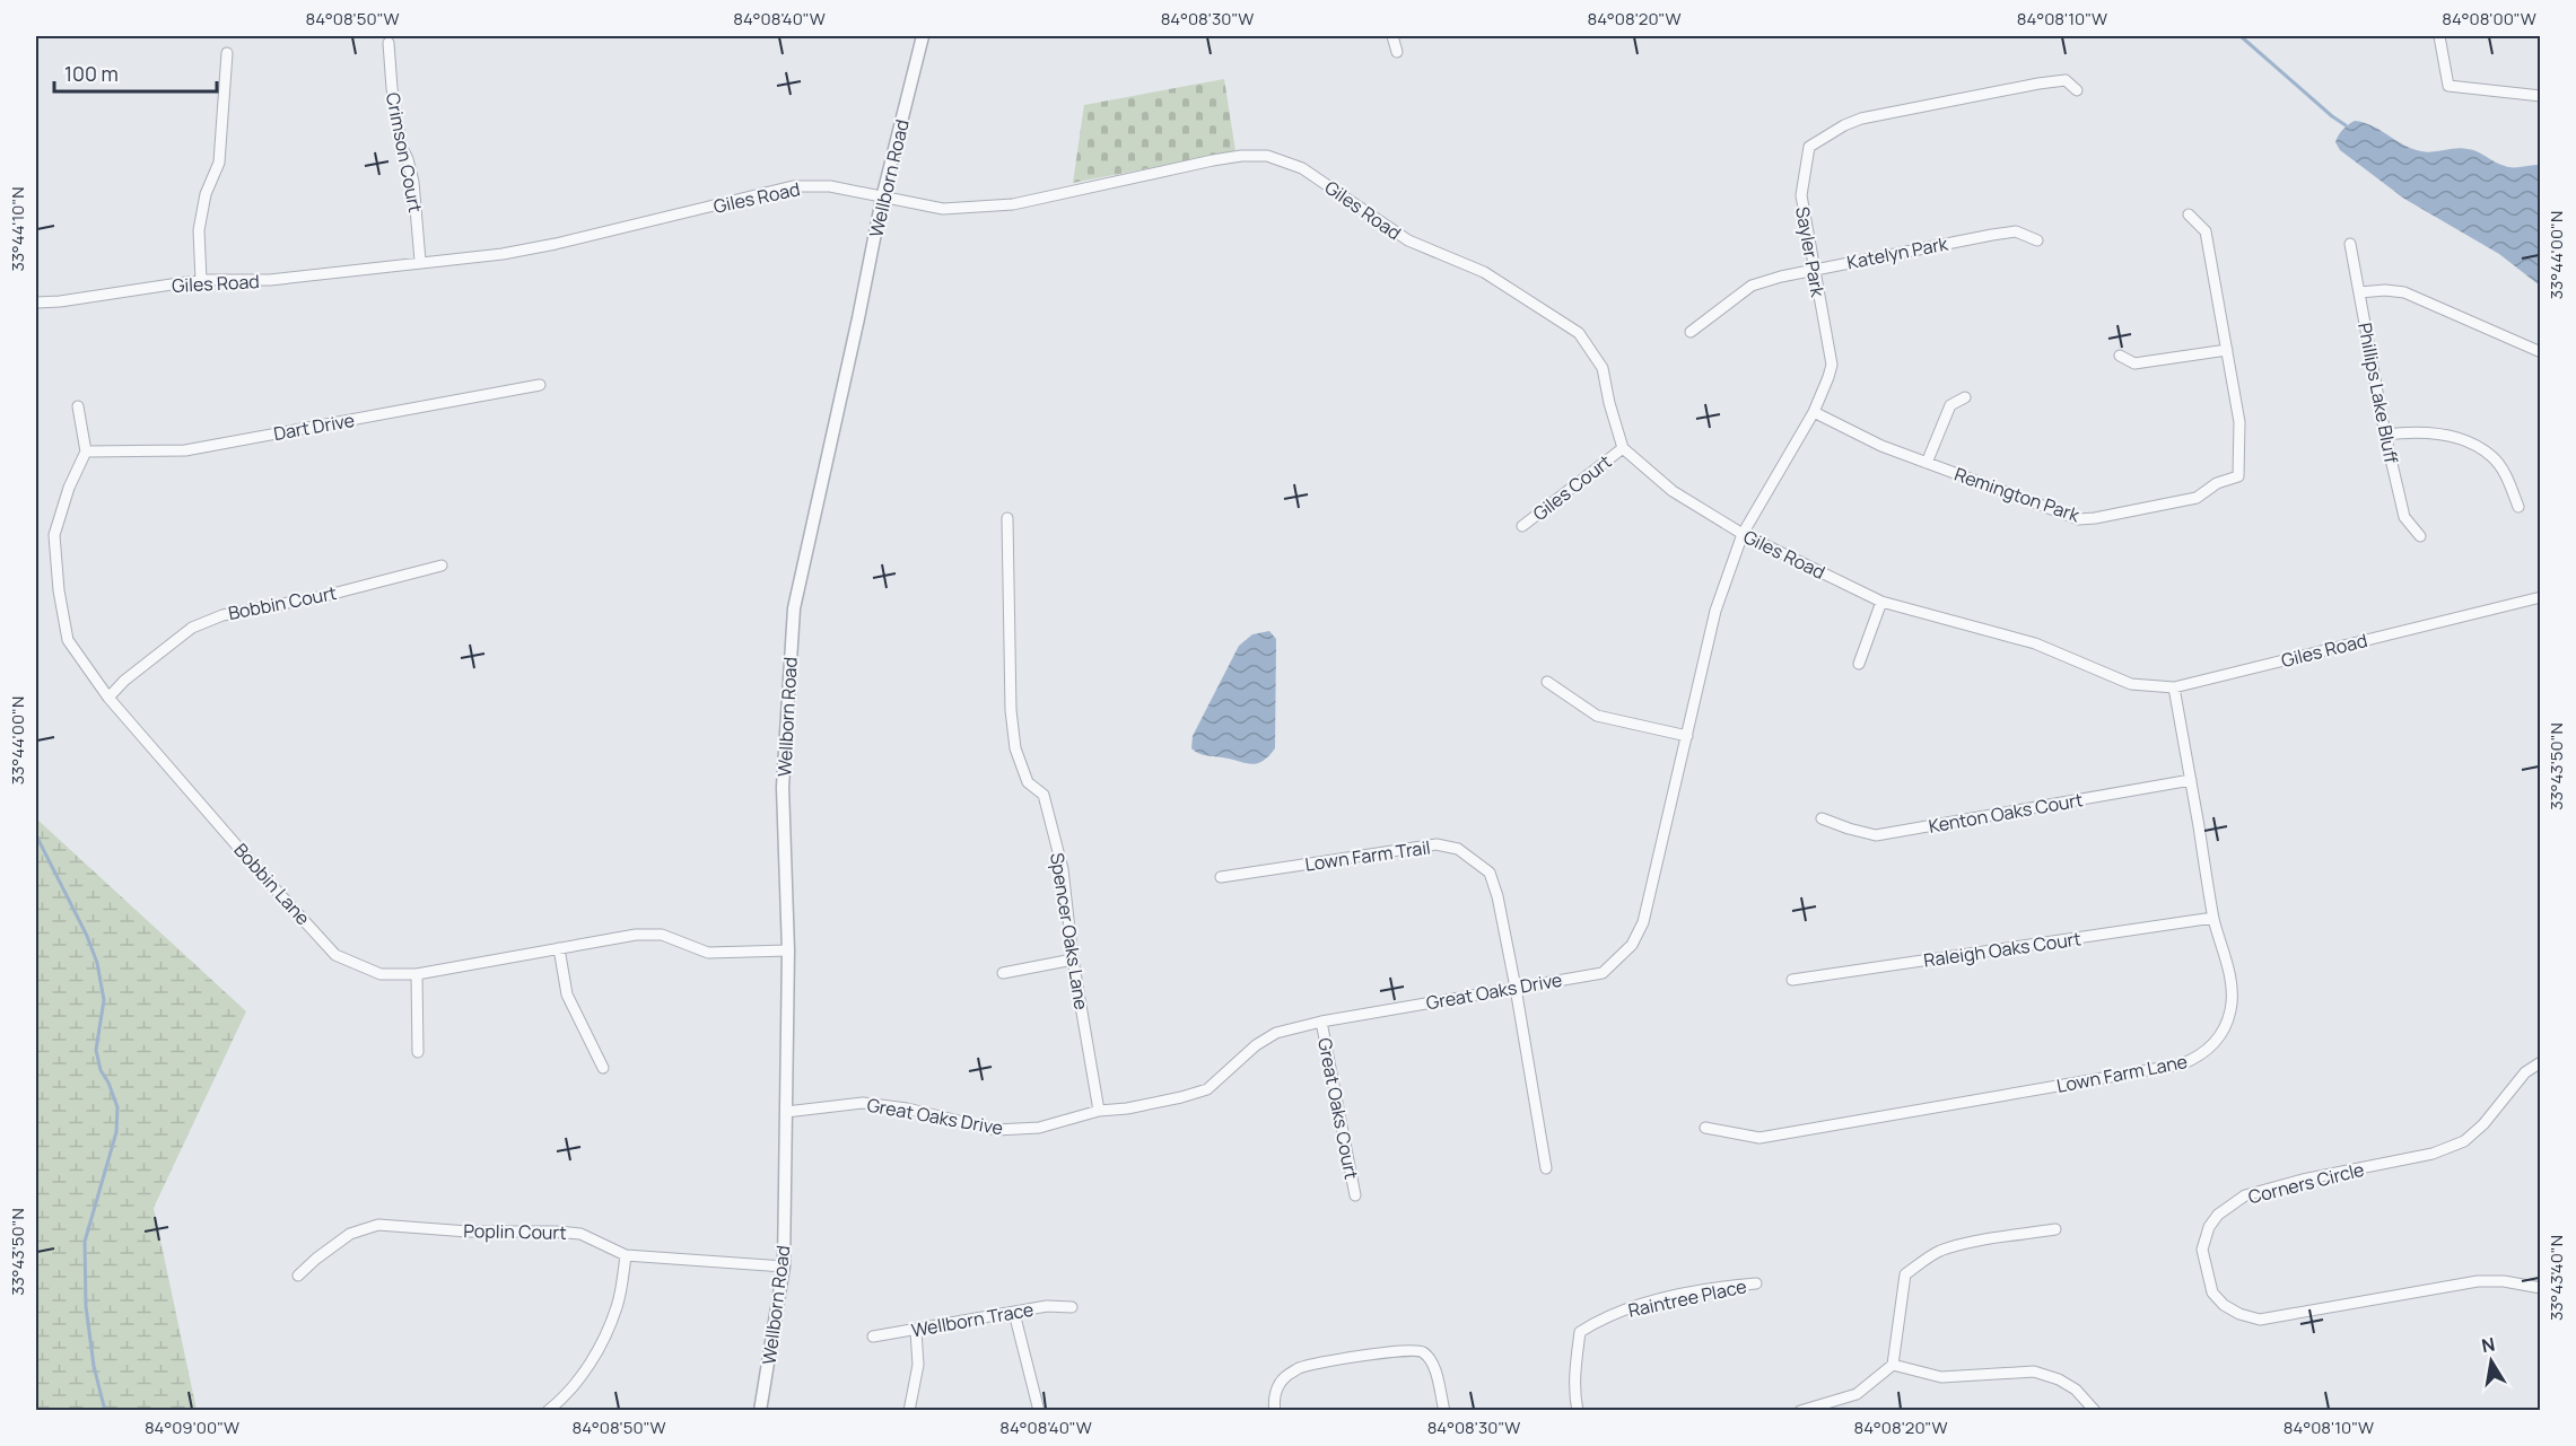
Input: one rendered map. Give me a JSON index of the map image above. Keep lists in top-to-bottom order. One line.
{"streets":{"street":["Crimson Court","Wellborn Road","Giles Road","Sayler Park","Katelyn Park","Phillips Lake Bluff","Dart Drive","Giles Court","Remington Park","Bobbin Court","Kenton Oaks Court","Lown Farm Trail","Bobbin Lane","Spencer Oaks Lane","Raleigh Oaks Court","Great Oaks Drive","Lown Farm Lane","Great Oaks Court","Corners Circle","Poplin Court","Raintree Place","Wellborn Trace"]},"crossings":[["Crimson Court","Giles Road"],["Wellborn Road","Giles Road"],["Wellborn Road","Bobbin Lane"],["Wellborn Road","Great Oaks Drive"],["Wellborn Road","Poplin Court"],["Giles Road","Sayler Park"],["Giles Road","Giles Court"],["Giles Road","Great Oaks Drive"],["Giles Road","Lown Farm Lane"],["Sayler Park","Katelyn Park"],["Sayler Park","Remington Park"],["Sayler Park","Great Oaks Drive"],["Dart Drive","Bobbin Lane"],["Bobbin Court","Bobbin Lane"],["Kenton Oaks Court","Lown Farm Lane"],["Lown Farm Trail","Great Oaks Drive"],["Spencer Oaks Lane","Great Oaks Drive"],["Raleigh Oaks Court","Lown Farm Lane"],["Great Oaks Drive","Great Oaks Court"]],"scale_bar":"100 m","north":"top","coordinates":["84°08'50\"W","84°08'40\"W","84°08'30\"W","84°08'20\"W","84°08'10\"W","84°08'00\"W","33°44'10\"N","33°44'00\"N","33°43'50\"N","33°43'40\"N","84°09'00\"W"]}
